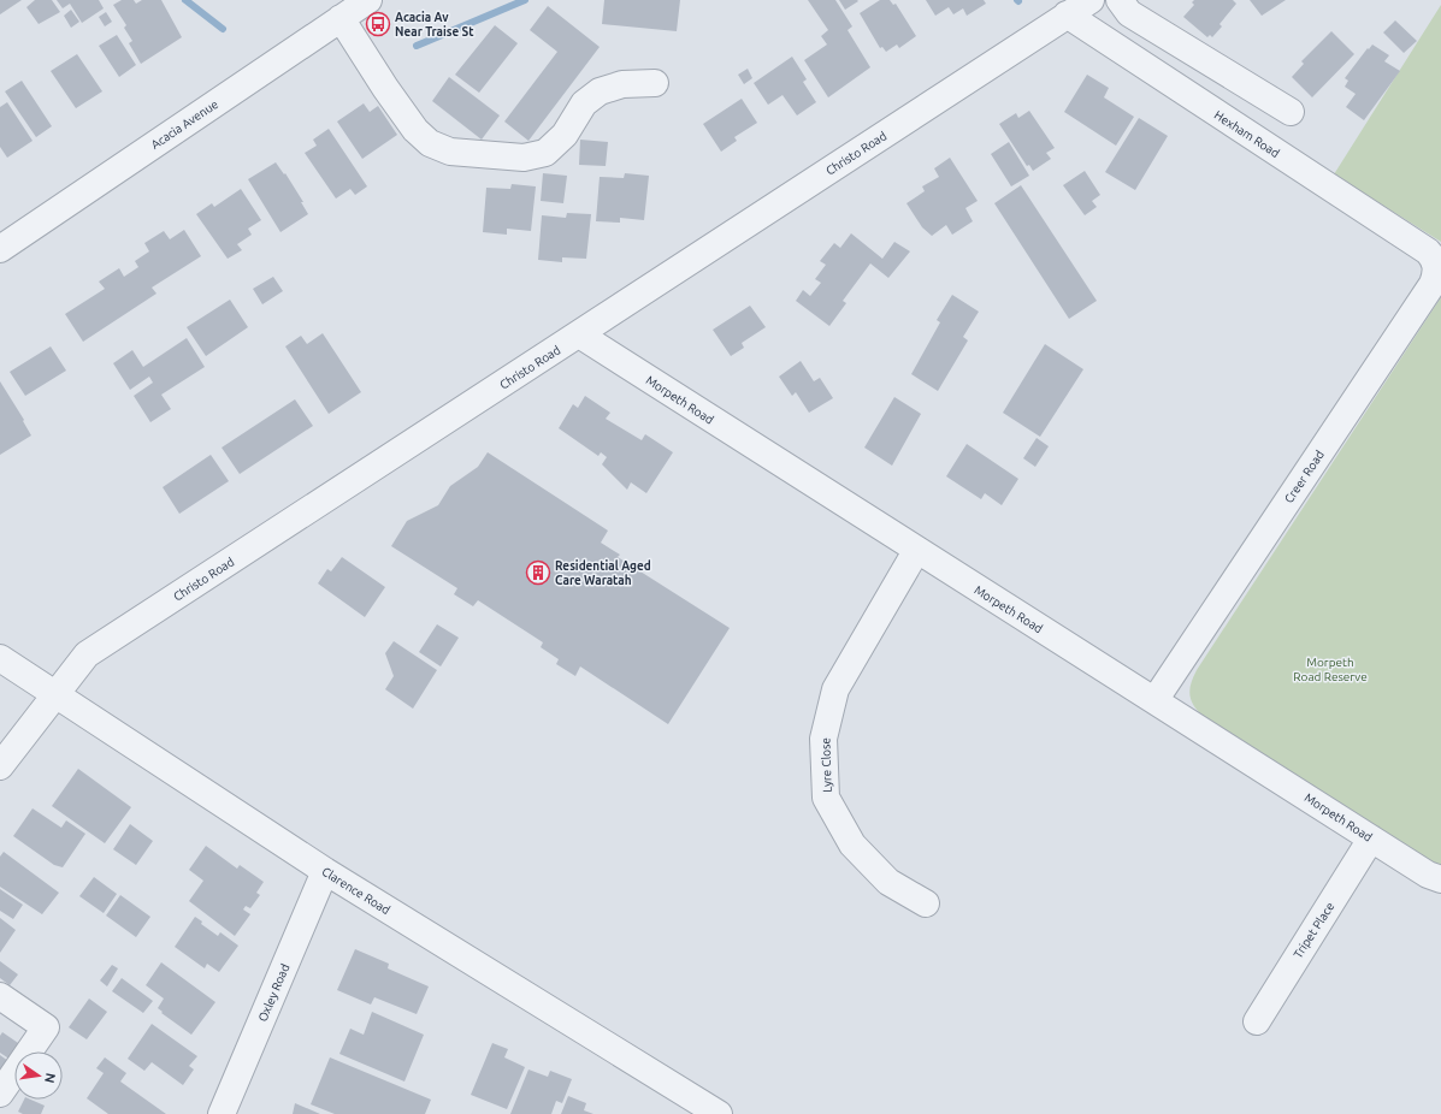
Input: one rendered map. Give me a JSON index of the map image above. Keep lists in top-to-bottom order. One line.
{"streets":{"street":["Acacia Avenue","Hexham Road","Christo Road","Morpeth Road","Creer Road","Lyre Close","Clarence Road","Tripet Place","Oxley Road"]},"crossings":[["Hexham Road","Christo Road"],["Hexham Road","Creer Road"],["Christo Road","Morpeth Road"],["Christo Road","Clarence Road"],["Morpeth Road","Creer Road"],["Morpeth Road","Lyre Close"],["Morpeth Road","Tripet Place"],["Clarence Road","Oxley Road"]],"parks":["Morpeth Road Reserve"],"places":{"bus stop":["Acacia Av Near Traise St"],"building":["Residential Aged Care Waratah"]},"north":"right"}
